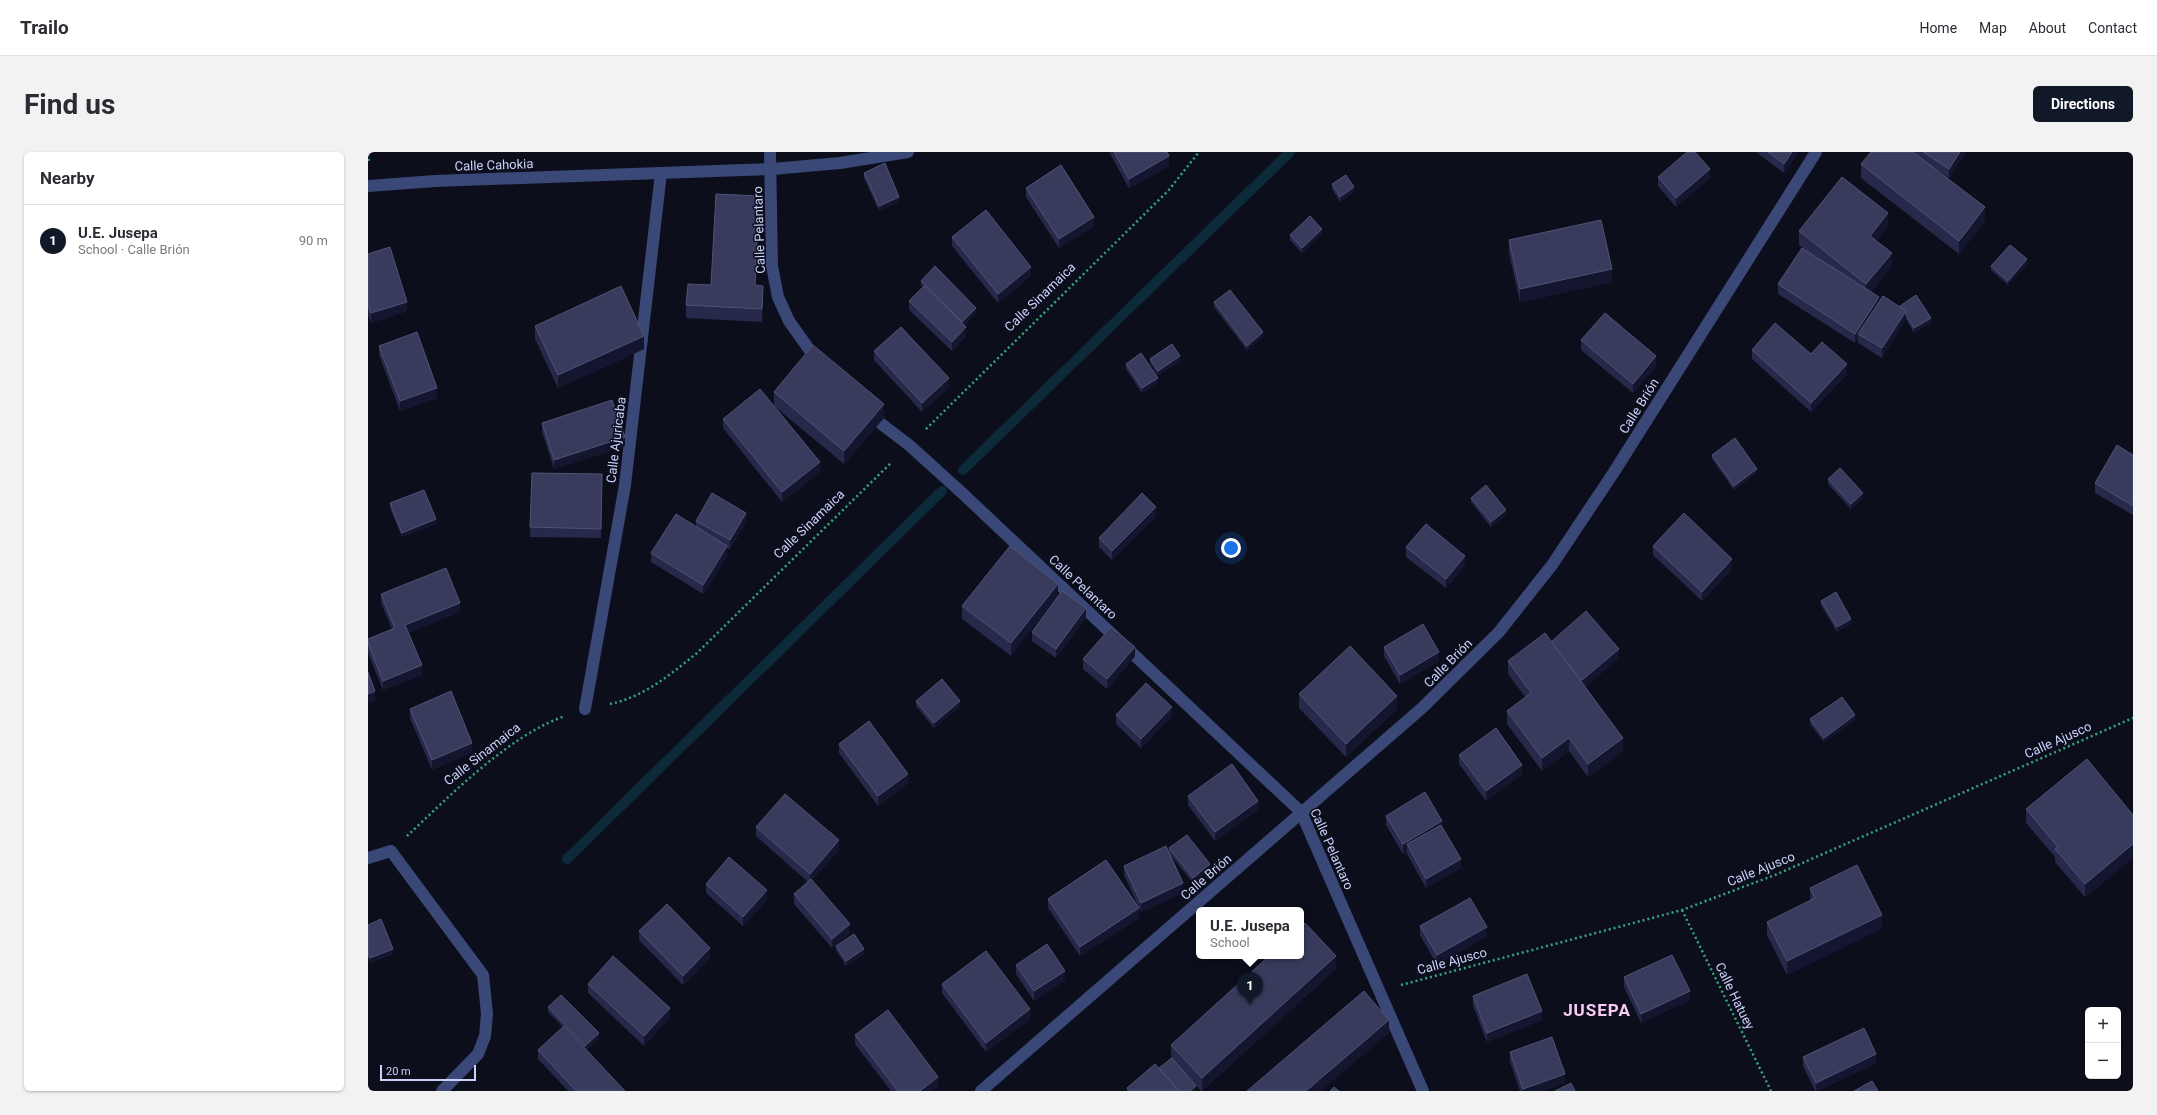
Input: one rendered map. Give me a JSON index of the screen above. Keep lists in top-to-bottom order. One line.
{"streets":{"street":["Calle Cahokia","Calle Pelantaro","Calle Brión","Calle Ajuricaba"],"path":["Calle Sinamaica","Calle Ajusco","Calle Hatuey"]},"crossings":[["Calle Cahokia","Calle Pelantaro"],["Calle Cahokia","Calle Ajuricaba"],["Calle Pelantaro","Calle Sinamaica"],["Calle Pelantaro","Calle Brión"],["Calle Pelantaro","Calle Ajusco"],["Calle Sinamaica","Calle Ajuricaba"],["Calle Ajusco","Calle Hatuey"]],"districts":["JUSEPA"],"scale_bar":"20 m","page":{"header":"Trailo","nav":["Home","Map","About","Contact"],"buttons":"Directions","title":"Find us","heading":"Nearby","list":[{"mark":"1","name":"U.E. Jusepa","note":"School · Calle Brión","value":"90 m"}],"popup":["U.E. Jusepa","School"],"pins":"1","map_buttons":["+","−"],"scale":"20 m"}}
